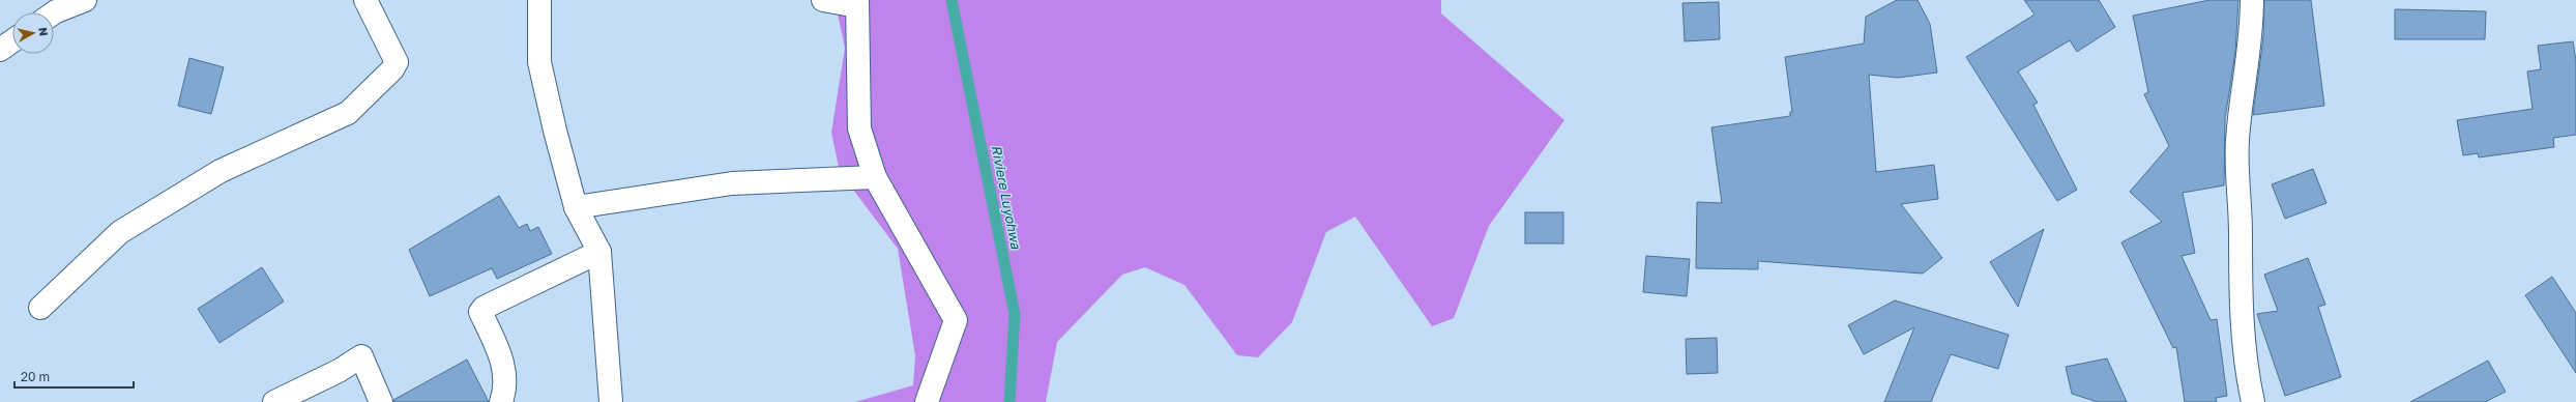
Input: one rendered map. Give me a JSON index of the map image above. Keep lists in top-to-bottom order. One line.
{"water":["Riviere Luyohwa"],"scale_bar":"20 m","north":"right"}
